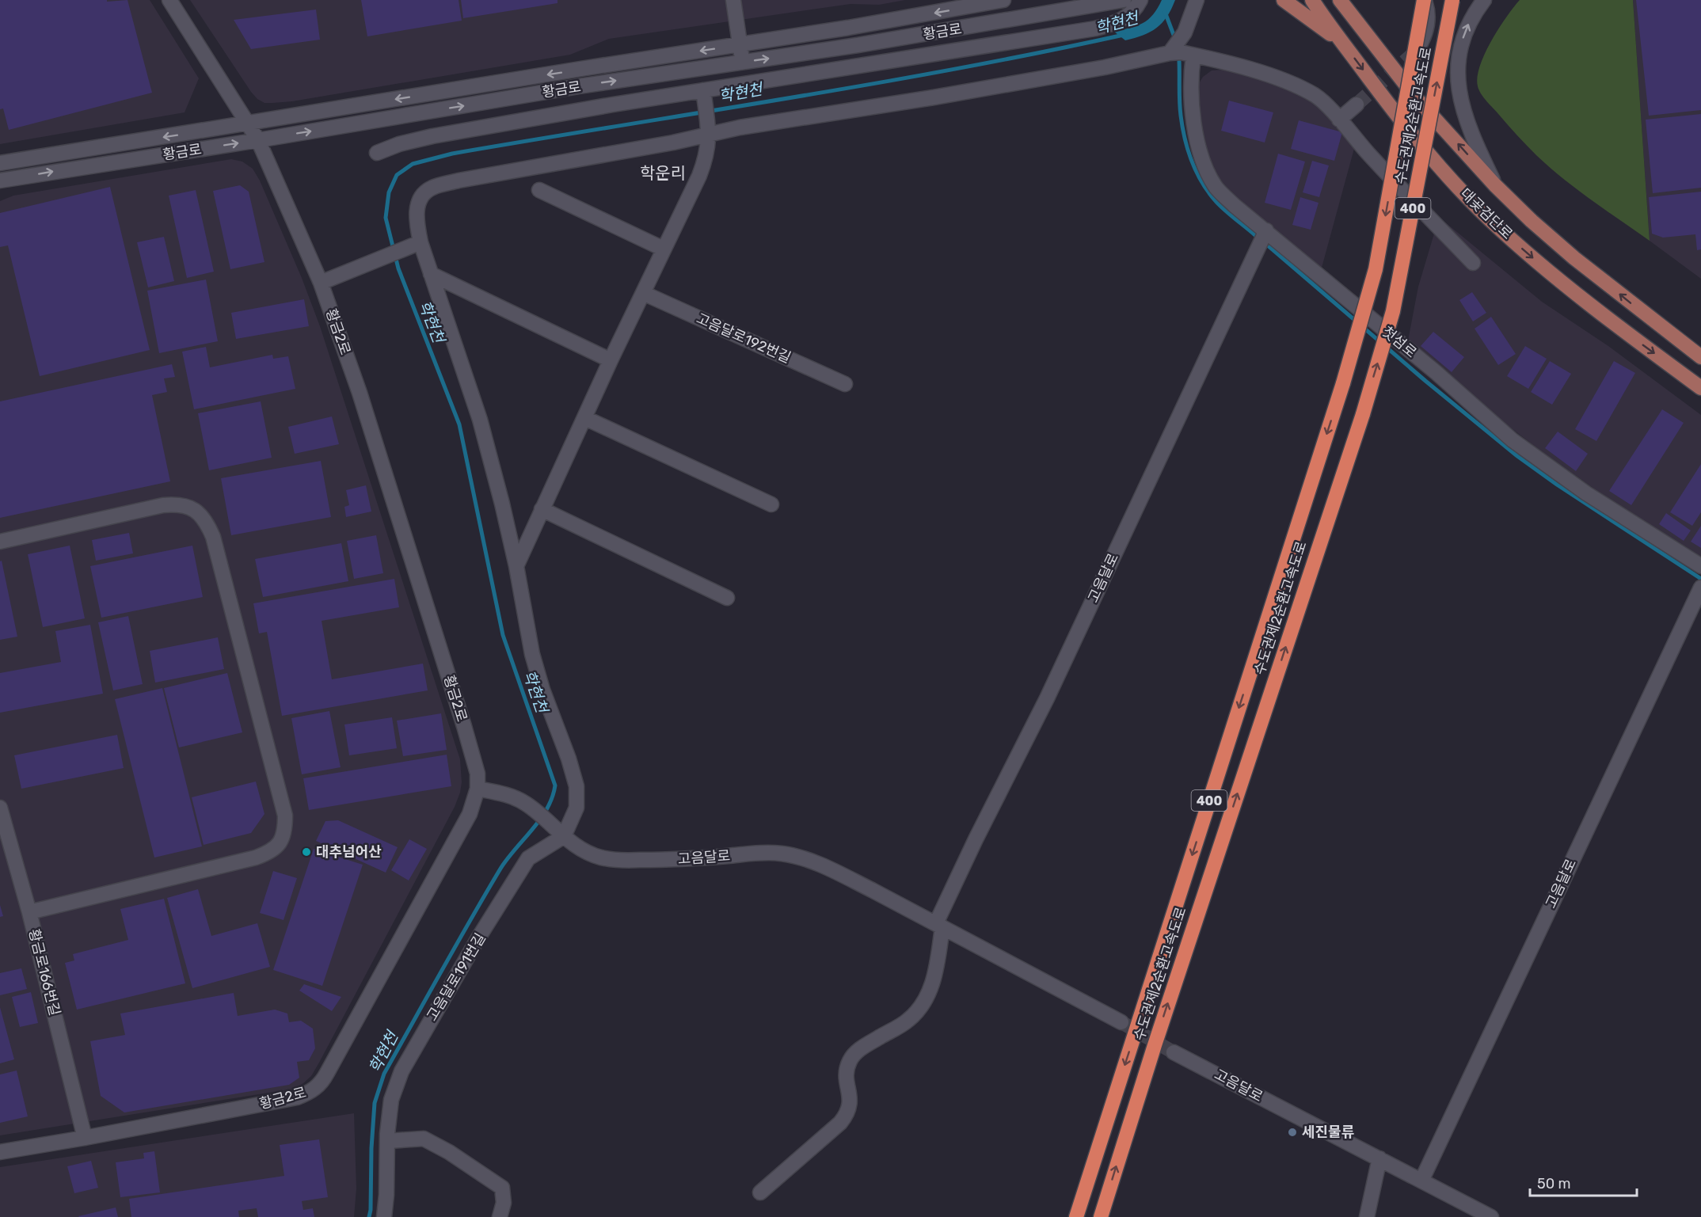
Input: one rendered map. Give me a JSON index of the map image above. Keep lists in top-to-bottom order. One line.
{"streets":{"highway":["수도권제2순환고속도로","400"],"main road":["대곶검단로"],"street":["황금로","황금2로","고음달로192번길","첫섬로","고음달로","황금로166번길","고음달로191번길"]},"crossings":[["황금로","황금2로"],["황금2로","고음달로"],["황금2로","황금로166번길"],["첫섬로","고음달로"],["고음달로","고음달로191번길"]],"districts":["학운리"],"water":["학현천"],"places":["대추넘어산","세진물류"],"scale_bar":"50 m"}
